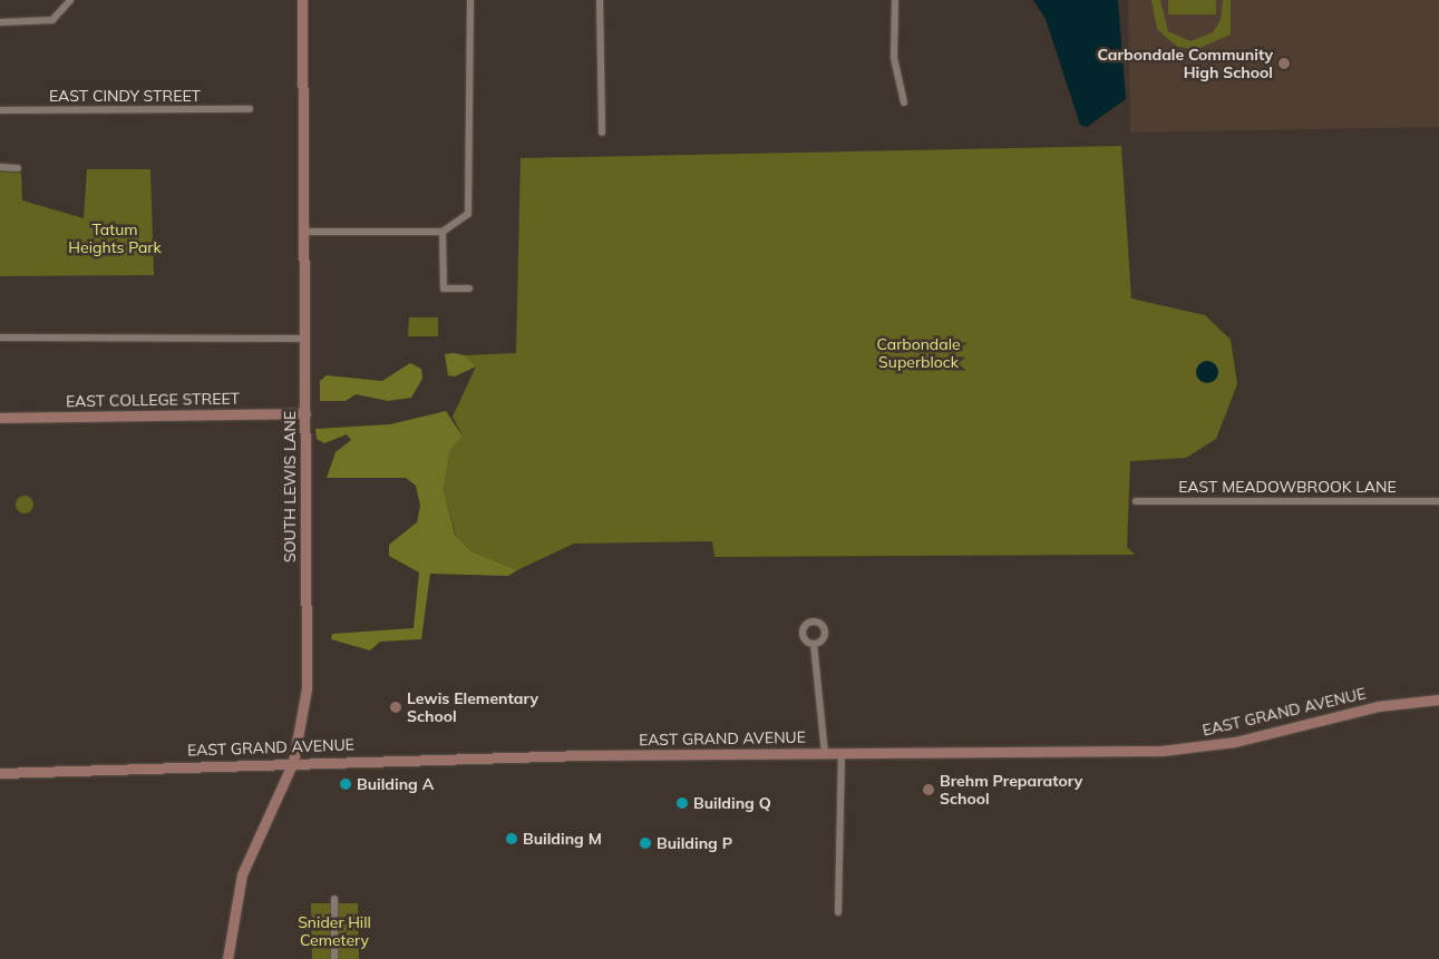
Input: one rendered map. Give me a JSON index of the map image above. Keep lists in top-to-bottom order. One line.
{"streets":{"street":["EAST CINDY STREET","EAST COLLEGE STREET","SOUTH LEWIS LANE","EAST MEADOWBROOK LANE","EAST GRAND AVENUE"]},"crossings":[["EAST COLLEGE STREET","SOUTH LEWIS LANE"],["SOUTH LEWIS LANE","EAST GRAND AVENUE"]],"parks":["Tatum Heights Park","Carbondale Superblock","Snider Hill Cemetery"],"places":["Carbondale Community High School","Lewis Elementary School","Building A","Brehm Preparatory School","Building Q","Building M","Building P"]}
